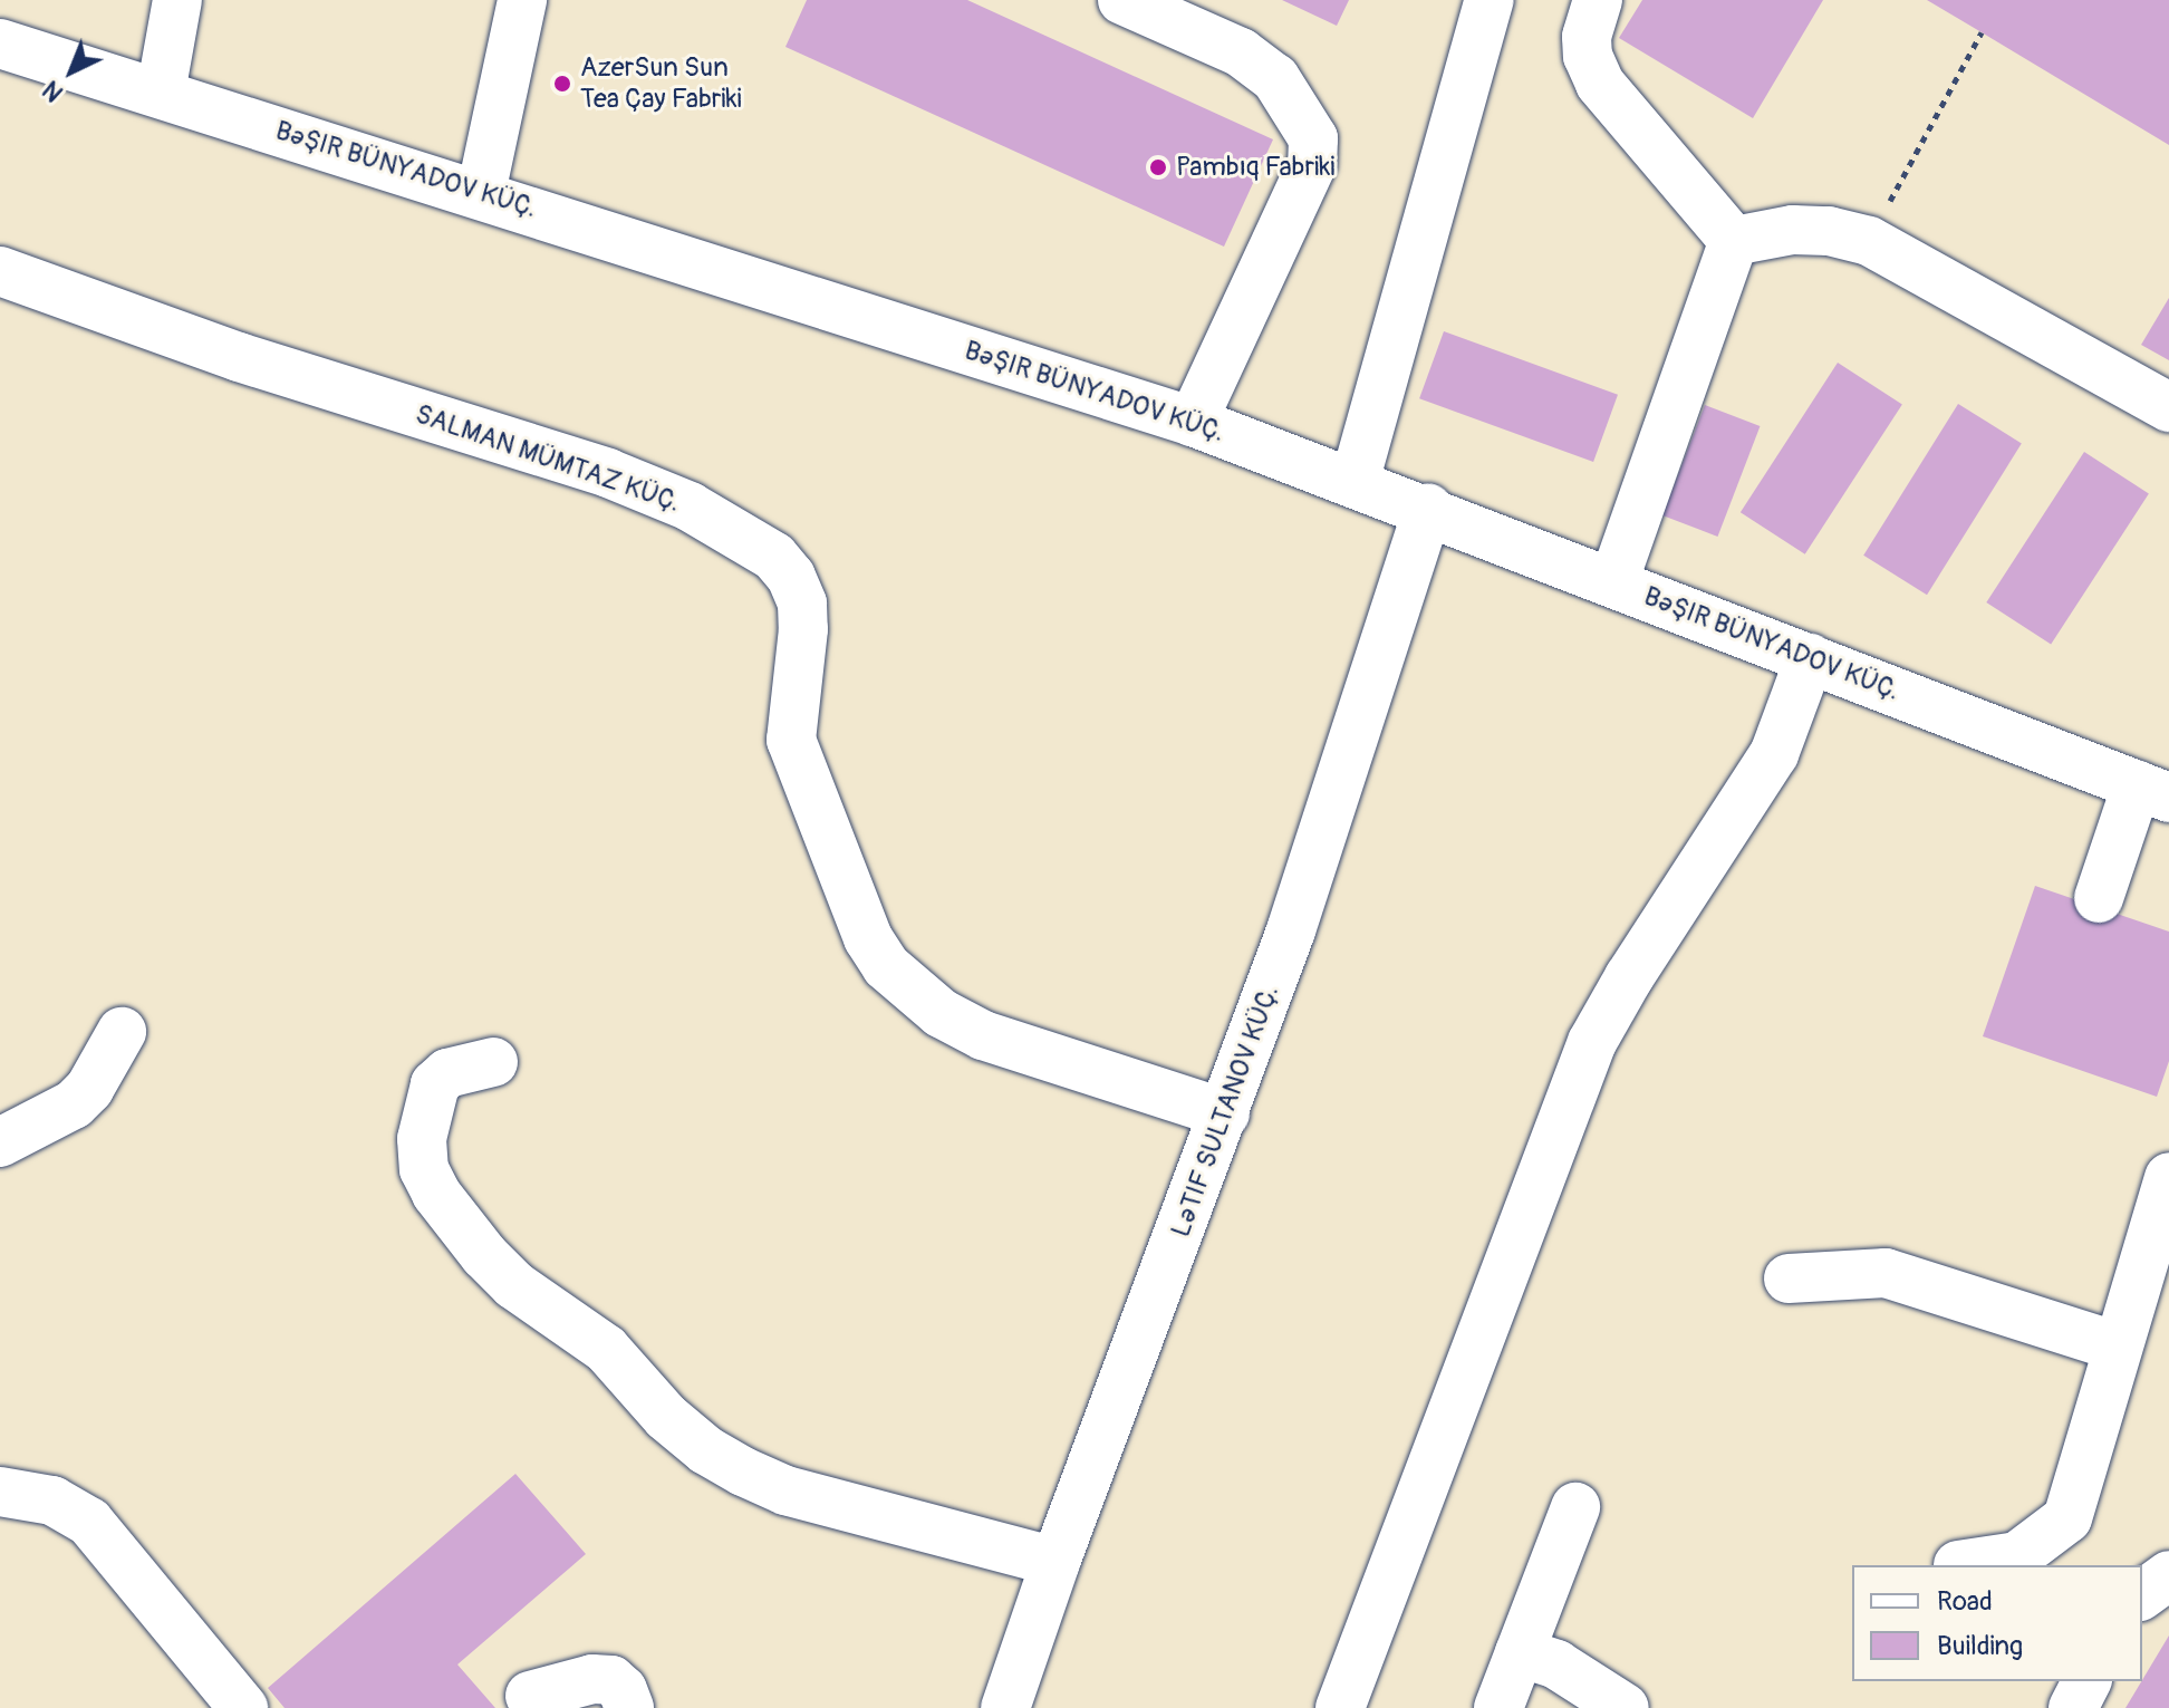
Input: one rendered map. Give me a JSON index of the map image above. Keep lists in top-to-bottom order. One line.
{"streets":{"street":["BƏŞIR BÜNYADOV KÜÇ.","SALMAN MÜMTAZ KÜÇ.","LƏTIF SULTANOV KÜÇ."]},"crossings":[["BƏŞIR BÜNYADOV KÜÇ.","LƏTIF SULTANOV KÜÇ."],["SALMAN MÜMTAZ KÜÇ.","LƏTIF SULTANOV KÜÇ."]],"places":["AzerSun Sun Tea Çay Fabriki","Pambıq Fabriki"],"legend":["Road","Building"],"north":"bottom left"}
